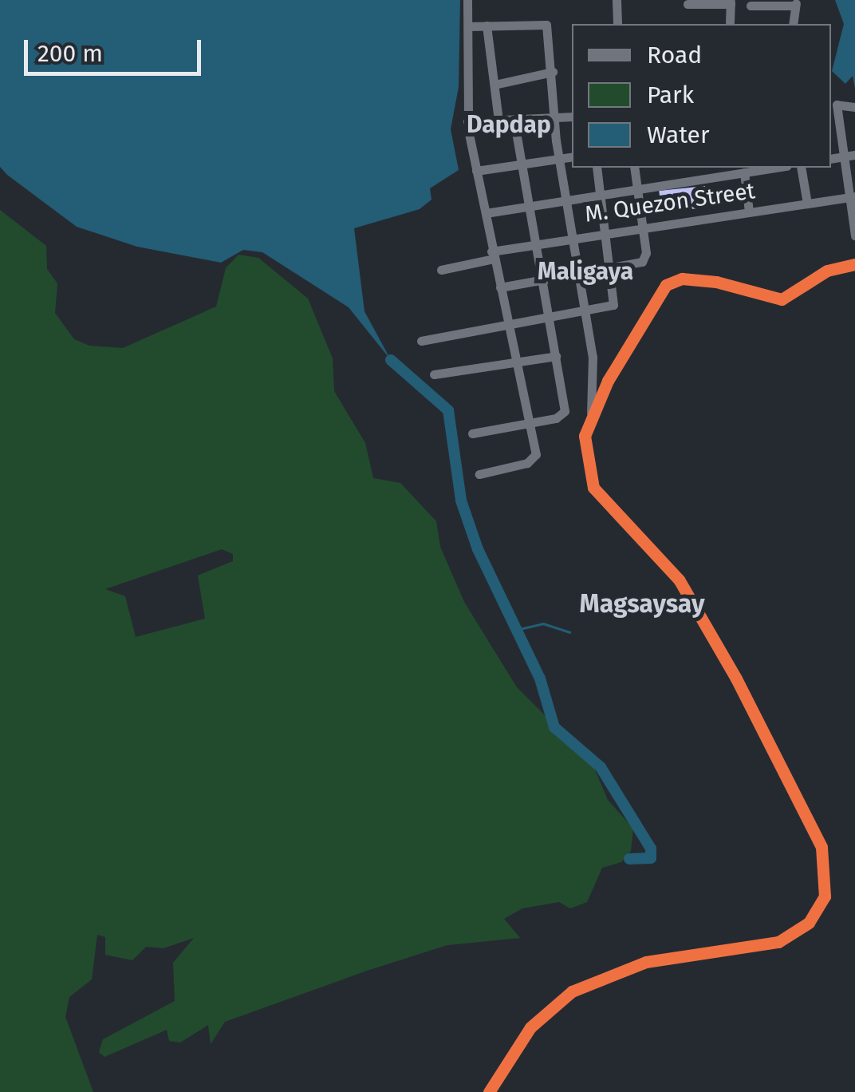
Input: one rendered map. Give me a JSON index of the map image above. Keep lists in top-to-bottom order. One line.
{"streets":{"street":["M. Quezon Street"]},"districts":["Dapdap","Maligaya","Magsaysay"],"legend":["Road","Park","Water"],"scale_bar":"200 m"}
